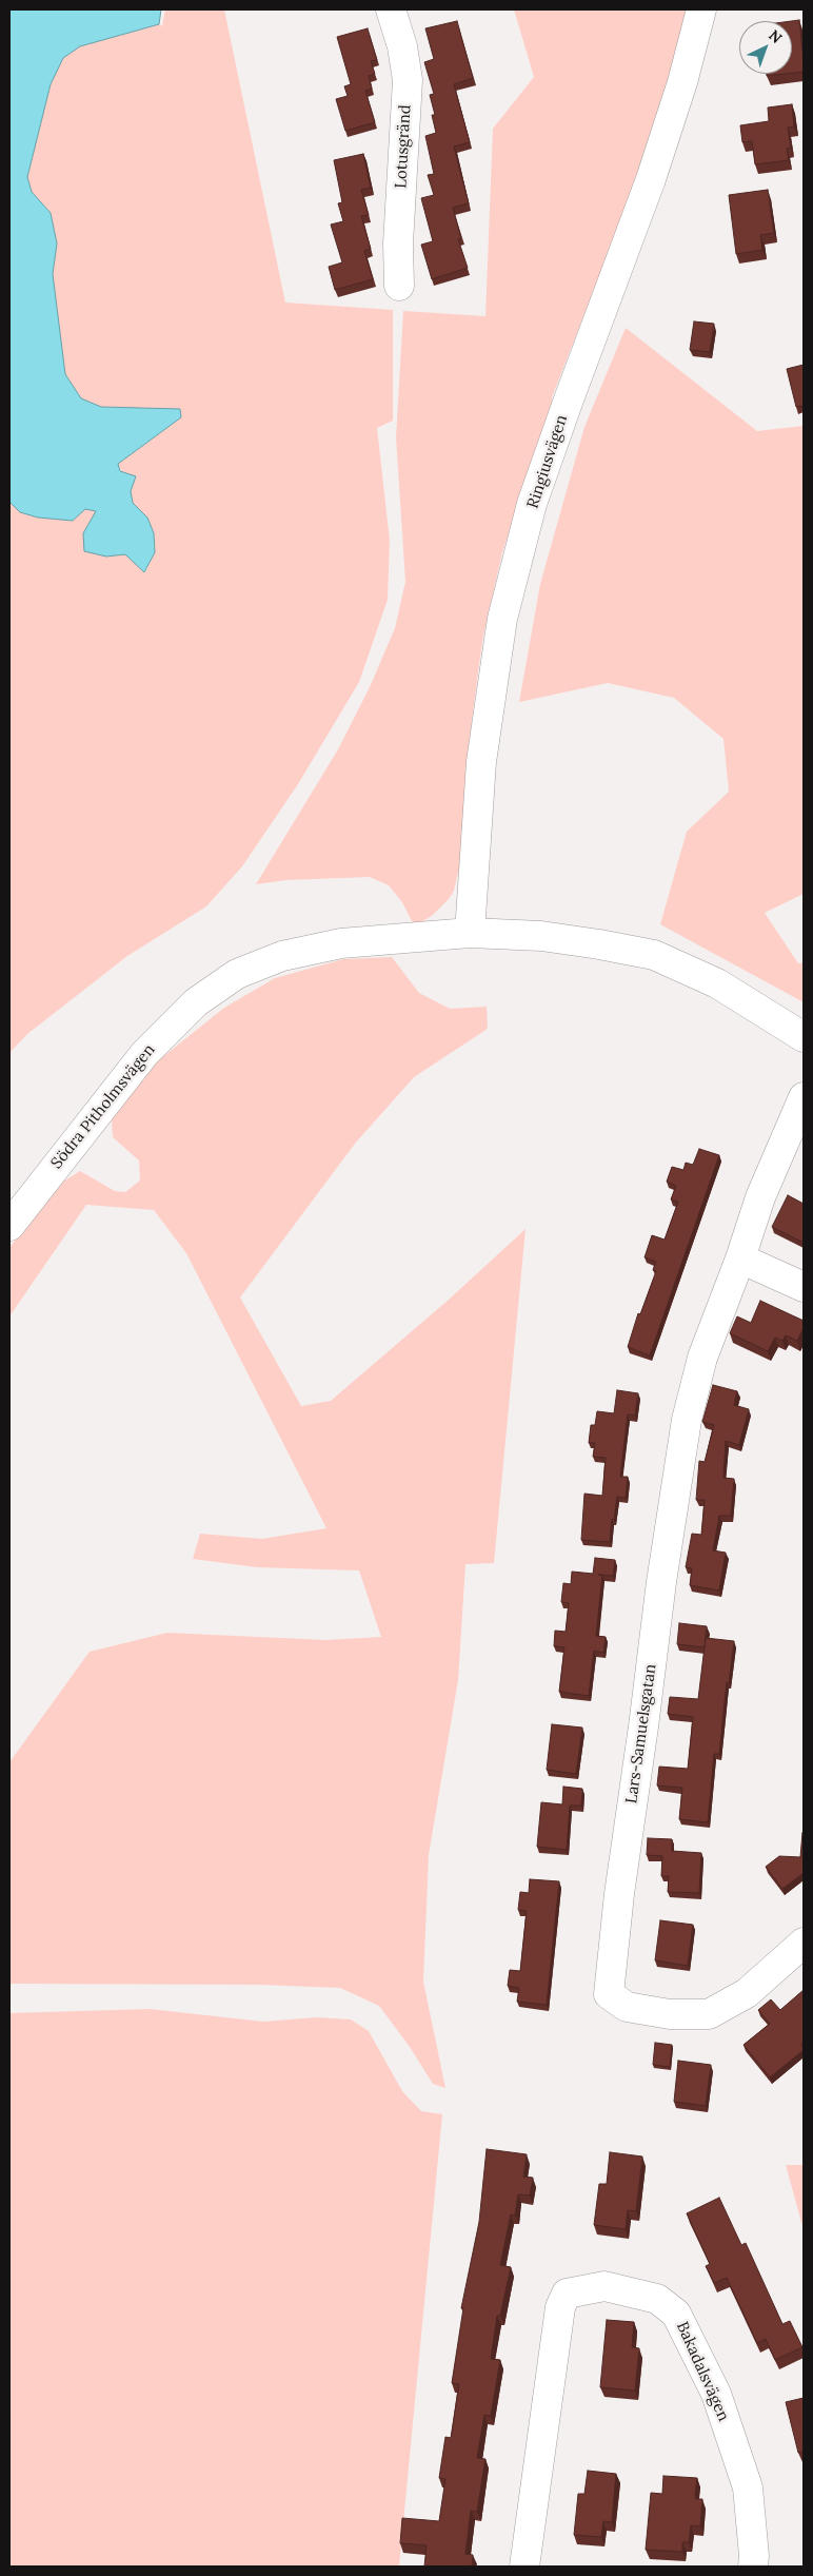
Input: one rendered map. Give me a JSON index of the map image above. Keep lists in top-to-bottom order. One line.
{"streets":{"street":["Lotusgränd","Ringiusvägen","Södra Pitholmsvägen","Lars-Samuelsgatan","Bakadalsvägen"]},"crossings":[["Ringiusvägen","Södra Pitholmsvägen"]],"north":"top right"}
